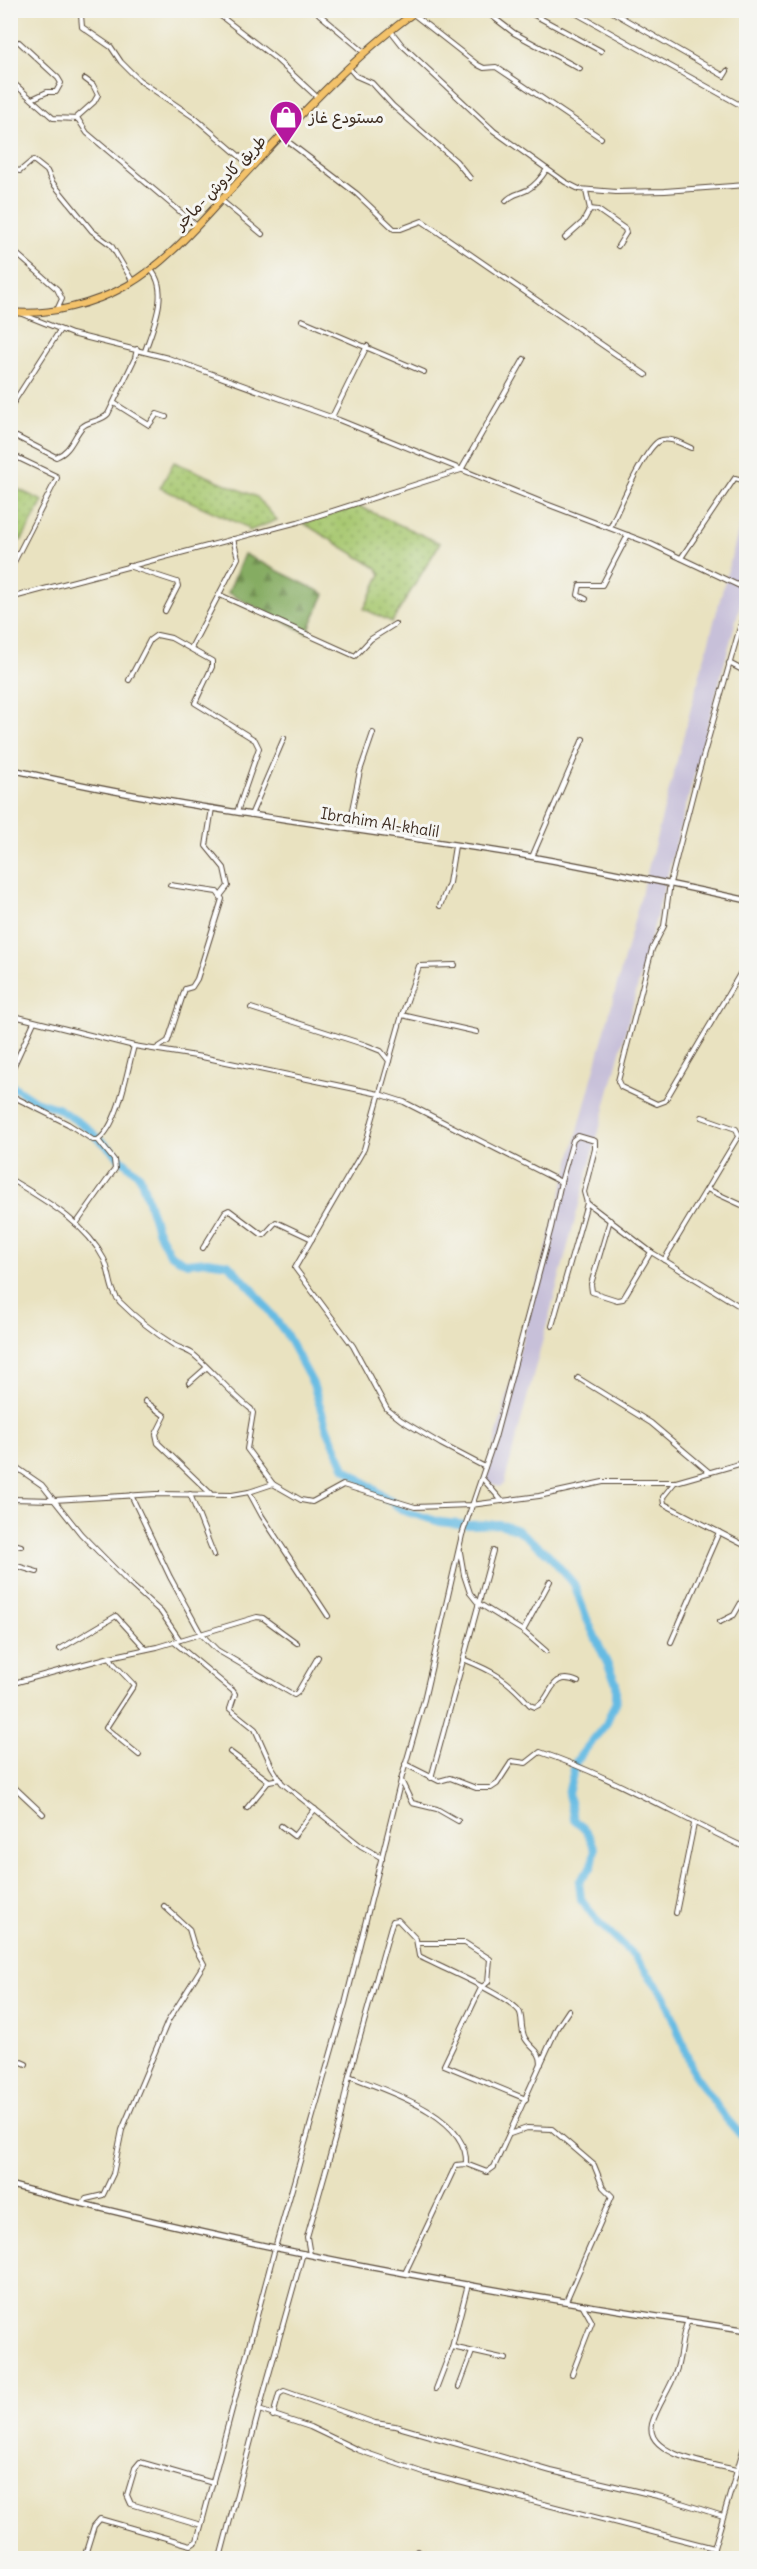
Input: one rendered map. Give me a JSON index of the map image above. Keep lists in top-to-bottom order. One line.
{"streets":{"highway":["طريق كادوش -ماجر"],"street":["Ibrahim Al-khalil"]},"places":{"shop":["مستودع غاز"]}}
